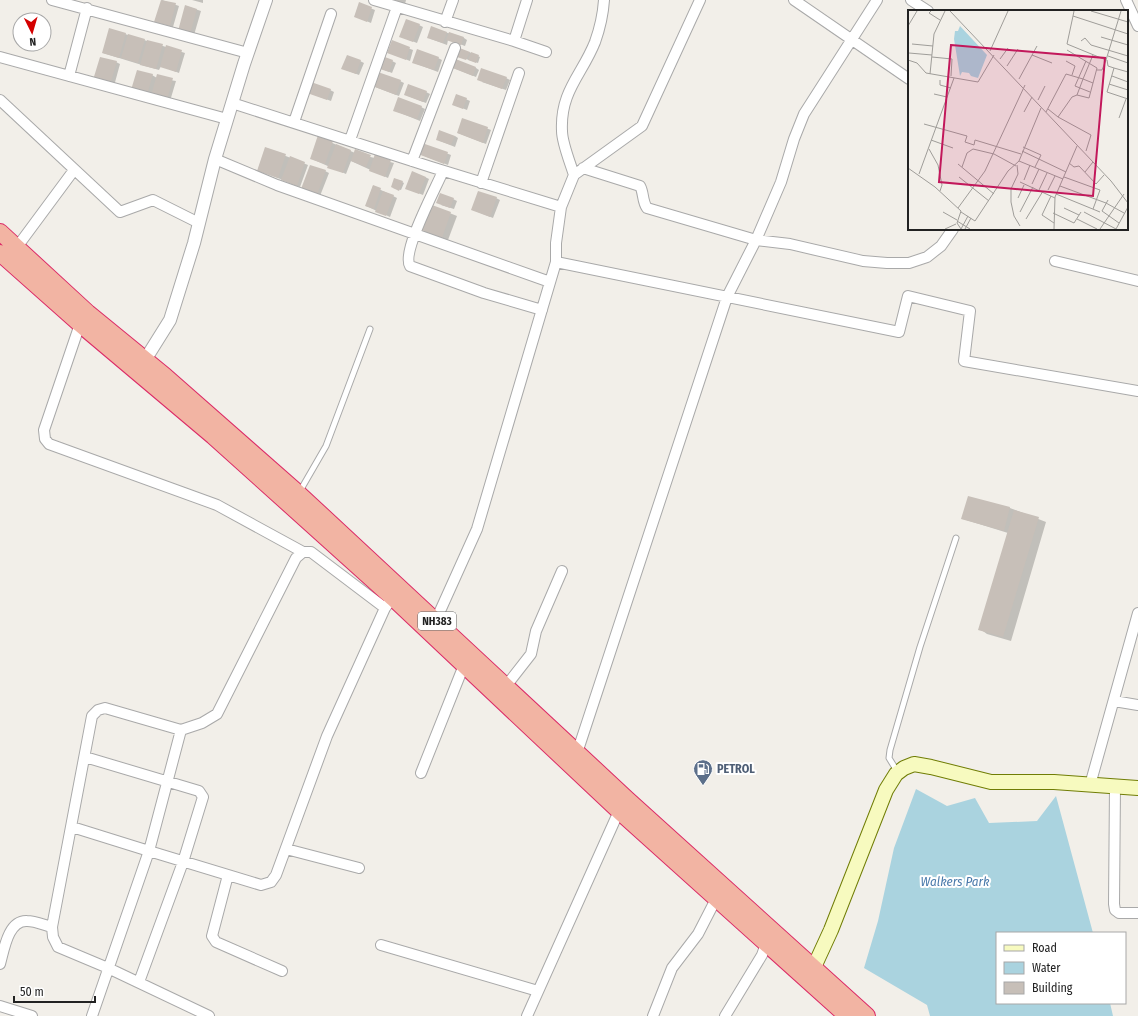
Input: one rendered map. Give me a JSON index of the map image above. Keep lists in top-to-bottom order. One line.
{"streets":{"highway":["NH383"]},"water":["Walkers Park"],"places":{"fuel station":["PETROL"]},"legend":["Road","Water","Building"],"scale_bar":"50 m","north":"bottom"}
